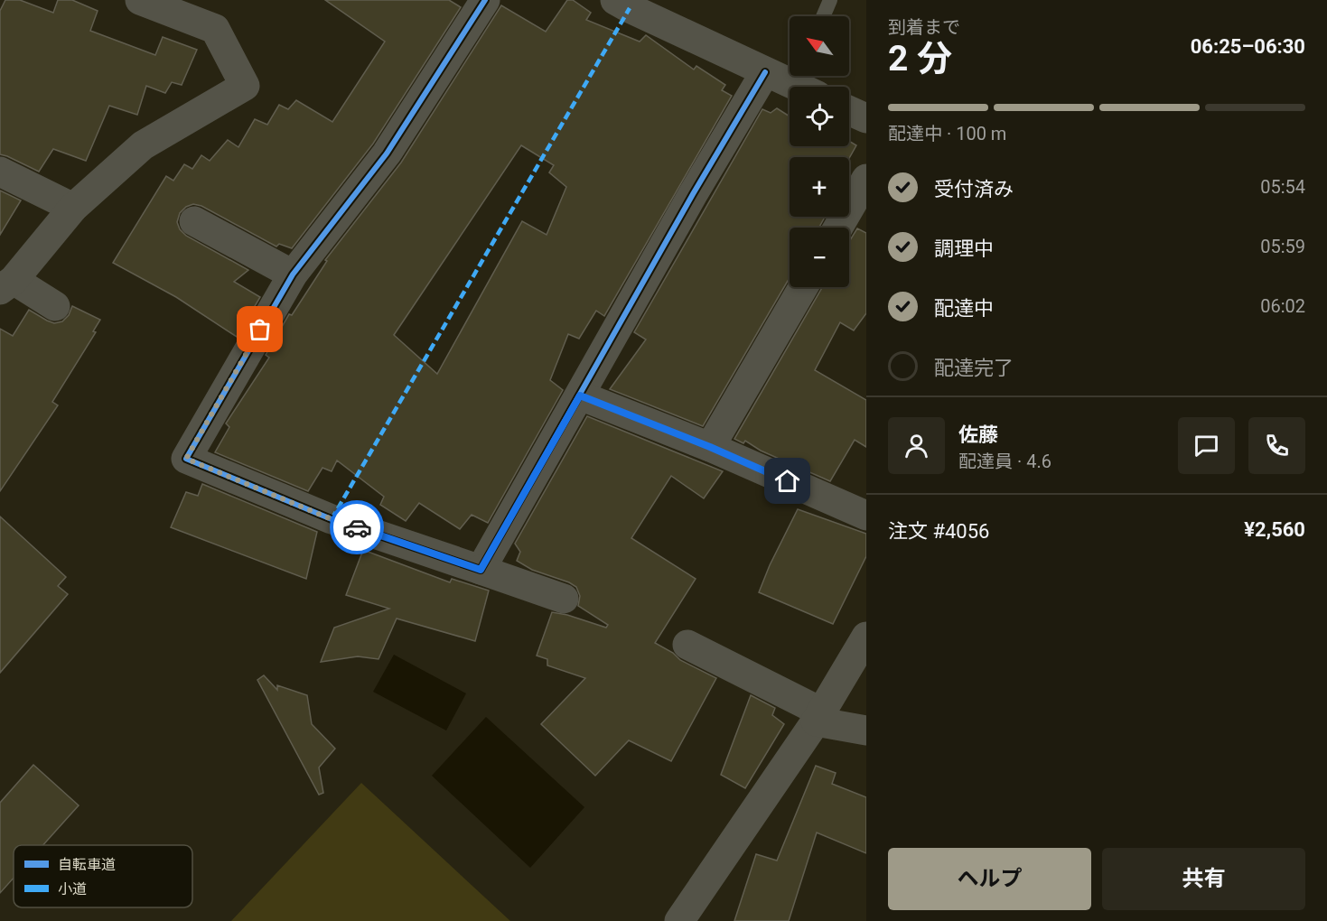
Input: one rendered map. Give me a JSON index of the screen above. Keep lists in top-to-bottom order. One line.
{"legend":["自転車道","小道"],"north":"top left","page":{"heading":["2 分","到着まで","06:25–06:30"],"panel":["佐藤","配達員 · 4.6","注文 #4056","¥2,560"],"map_buttons":["+","−"],"bar":"配達中 · 100 m","list":[["受付済み","05:54"],["調理中","05:59"],["配達中","06:02"],"配達完了"],"buttons":["ヘルプ","共有"]}}
